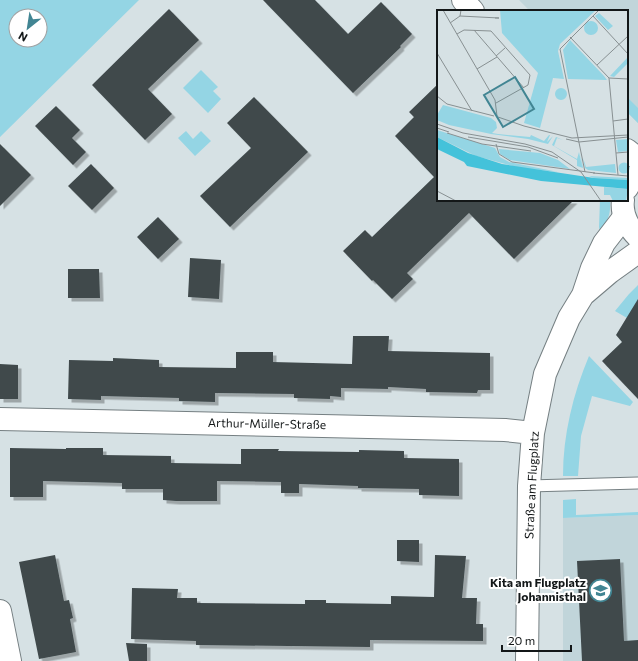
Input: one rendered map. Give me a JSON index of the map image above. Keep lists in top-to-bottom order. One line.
{"streets":{"street":["Arthur-Müller-Straße","Straße am Flugplatz"]},"crossings":[["Arthur-Müller-Straße","Straße am Flugplatz"]],"places":{"school or university":["Kita am Flugplatz Johannisthal"]},"scale_bar":"20 m","north":"bottom left"}
